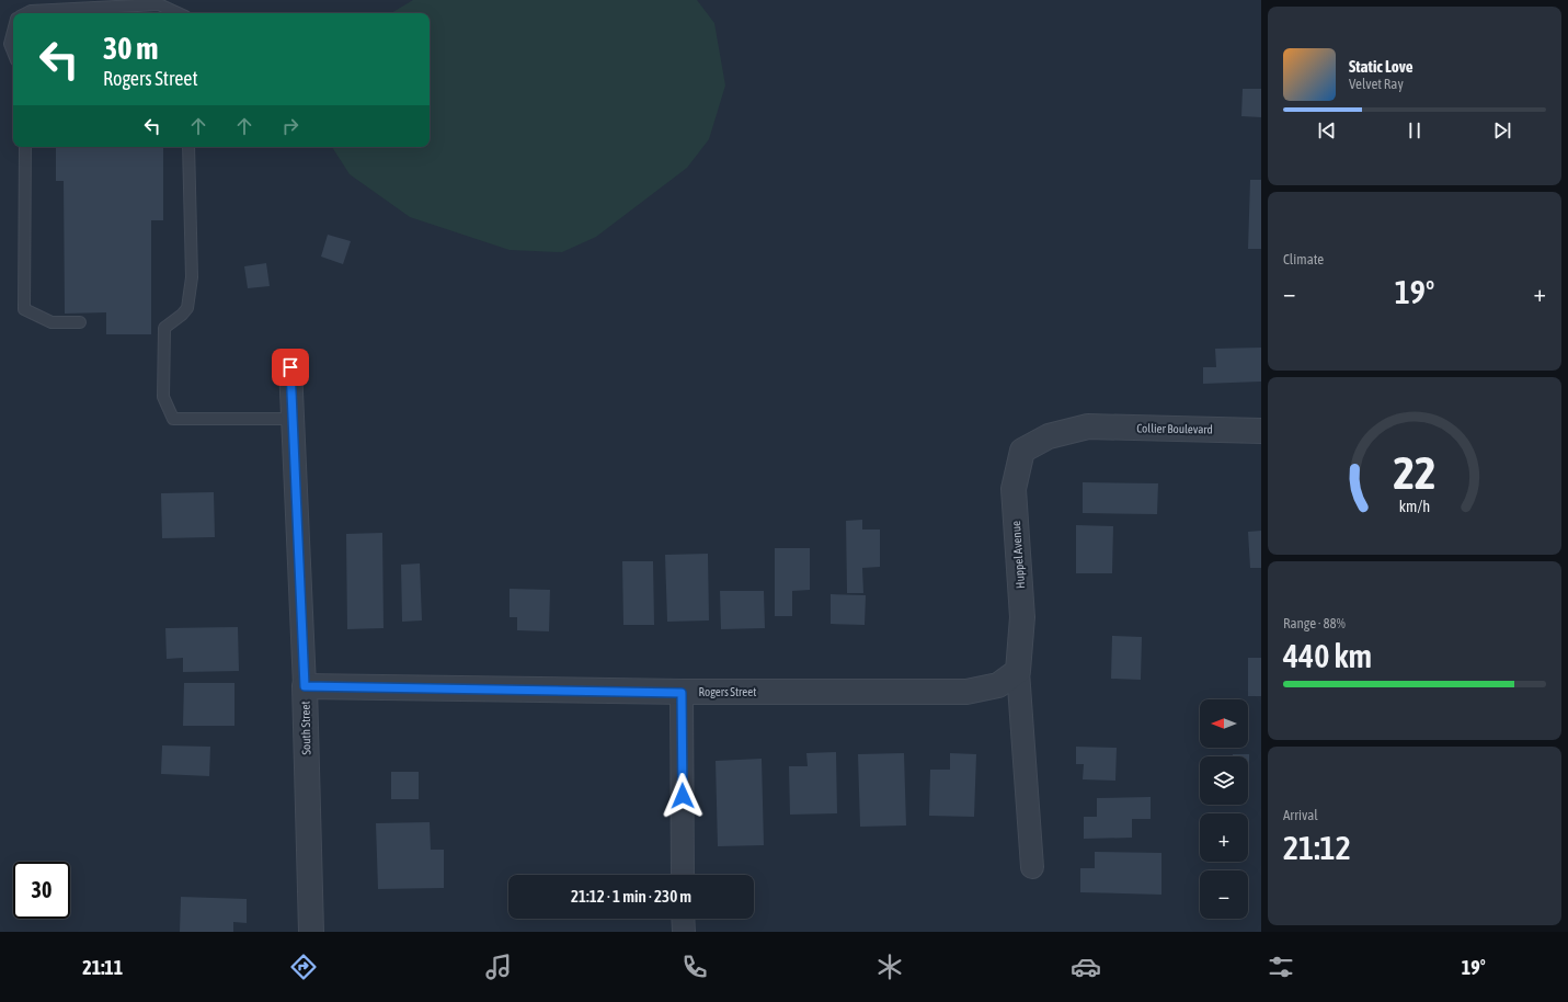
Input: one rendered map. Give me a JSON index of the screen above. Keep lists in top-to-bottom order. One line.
{"streets":{"street":["Collier Boulevard","Huppel Avenue","Rogers Street","South Street"]},"crossings":[["Collier Boulevard","Huppel Avenue"],["Huppel Avenue","Rogers Street"],["Rogers Street","South Street"]],"north":"left","page":{"turn":["30 m","Rogers Street"],"song":["Static Love","Velvet Ray"],"tile":["Climate",["Range · 88%","440 km"],["Arrival","21:12"]],"heat":["−","19°","+"],"map_buttons":["+","−"],"limit":"30","trip":"21:12 · 1 min · 230 m","tabs":["21:11","19°"],"gauge":["22","km/h"]}}
